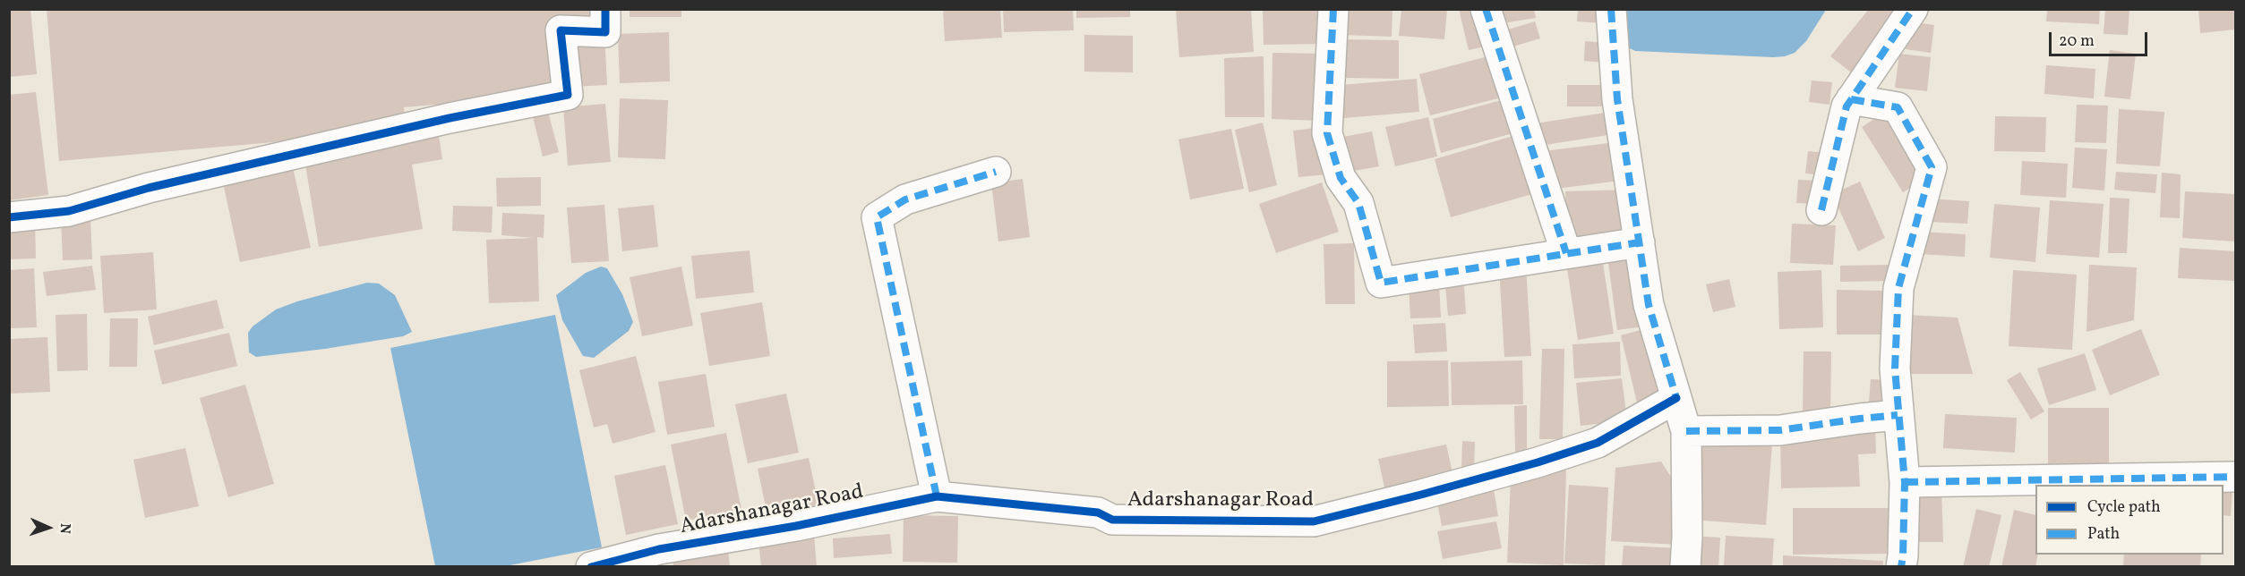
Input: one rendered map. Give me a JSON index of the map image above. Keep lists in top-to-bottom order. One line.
{"streets":{"street":["Adarshanagar Road"]},"legend":["Cycle path","Path"],"scale_bar":"20 m","north":"right"}
